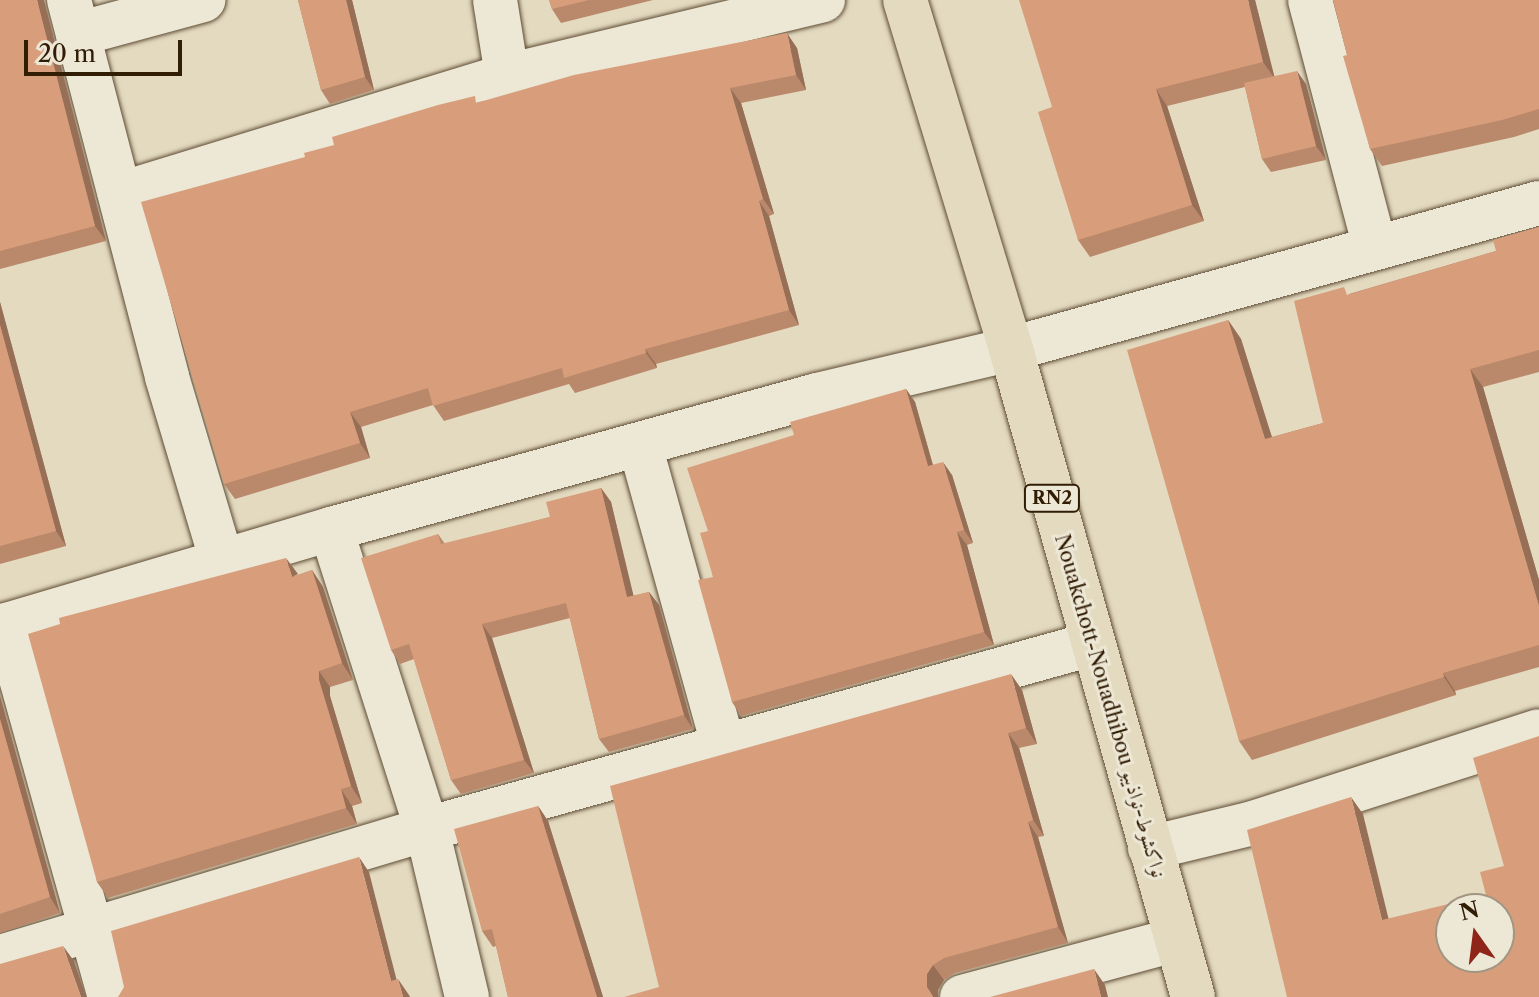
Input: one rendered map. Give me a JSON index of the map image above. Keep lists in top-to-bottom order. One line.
{"streets":{"highway":["RN2","Nouakchott-Nouadhibou نواكشوط-نواذيبو"]},"scale_bar":"20 m","north":"top"}
